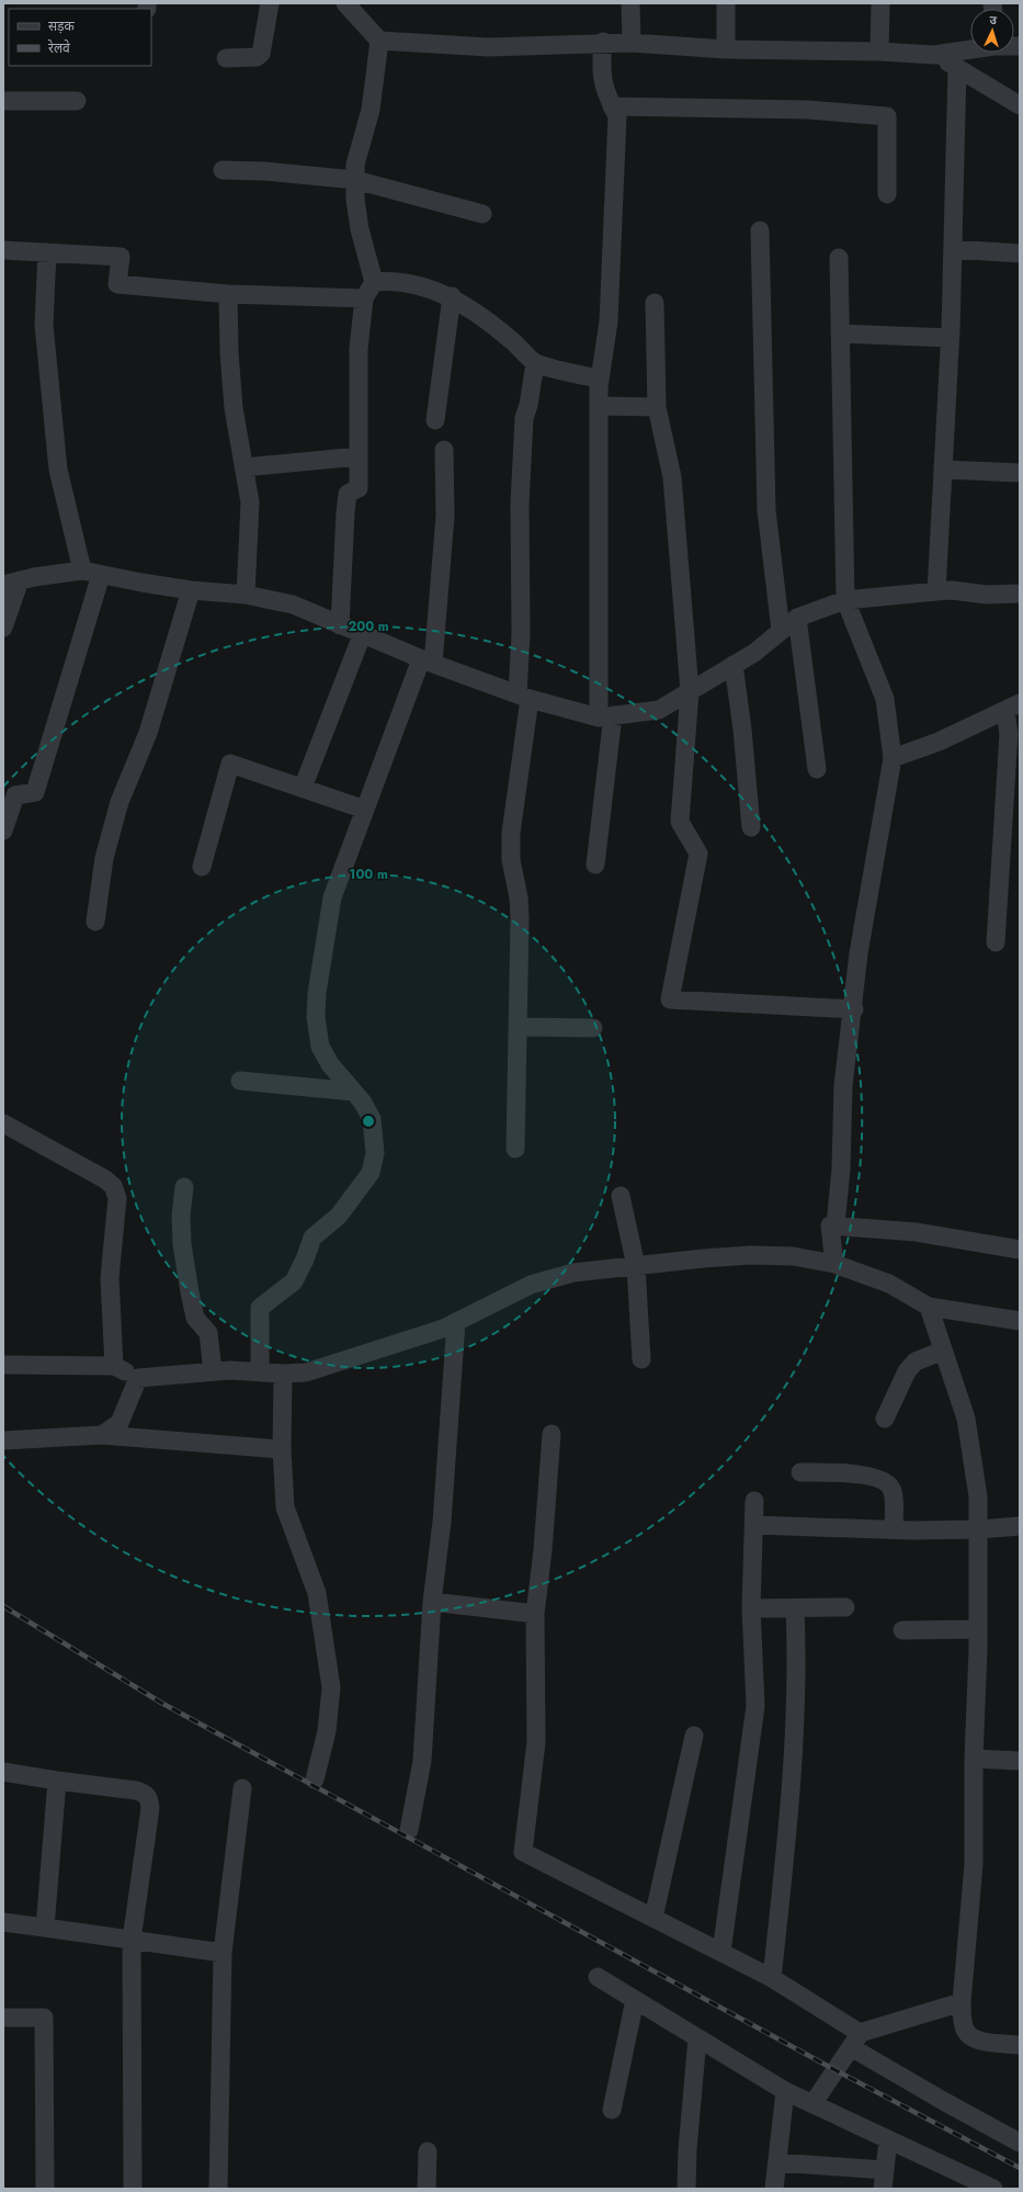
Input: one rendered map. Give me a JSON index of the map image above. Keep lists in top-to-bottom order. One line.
{"legend":["सड़क","रेलवे"],"north":"top","rings":["200 m","100 m"]}
